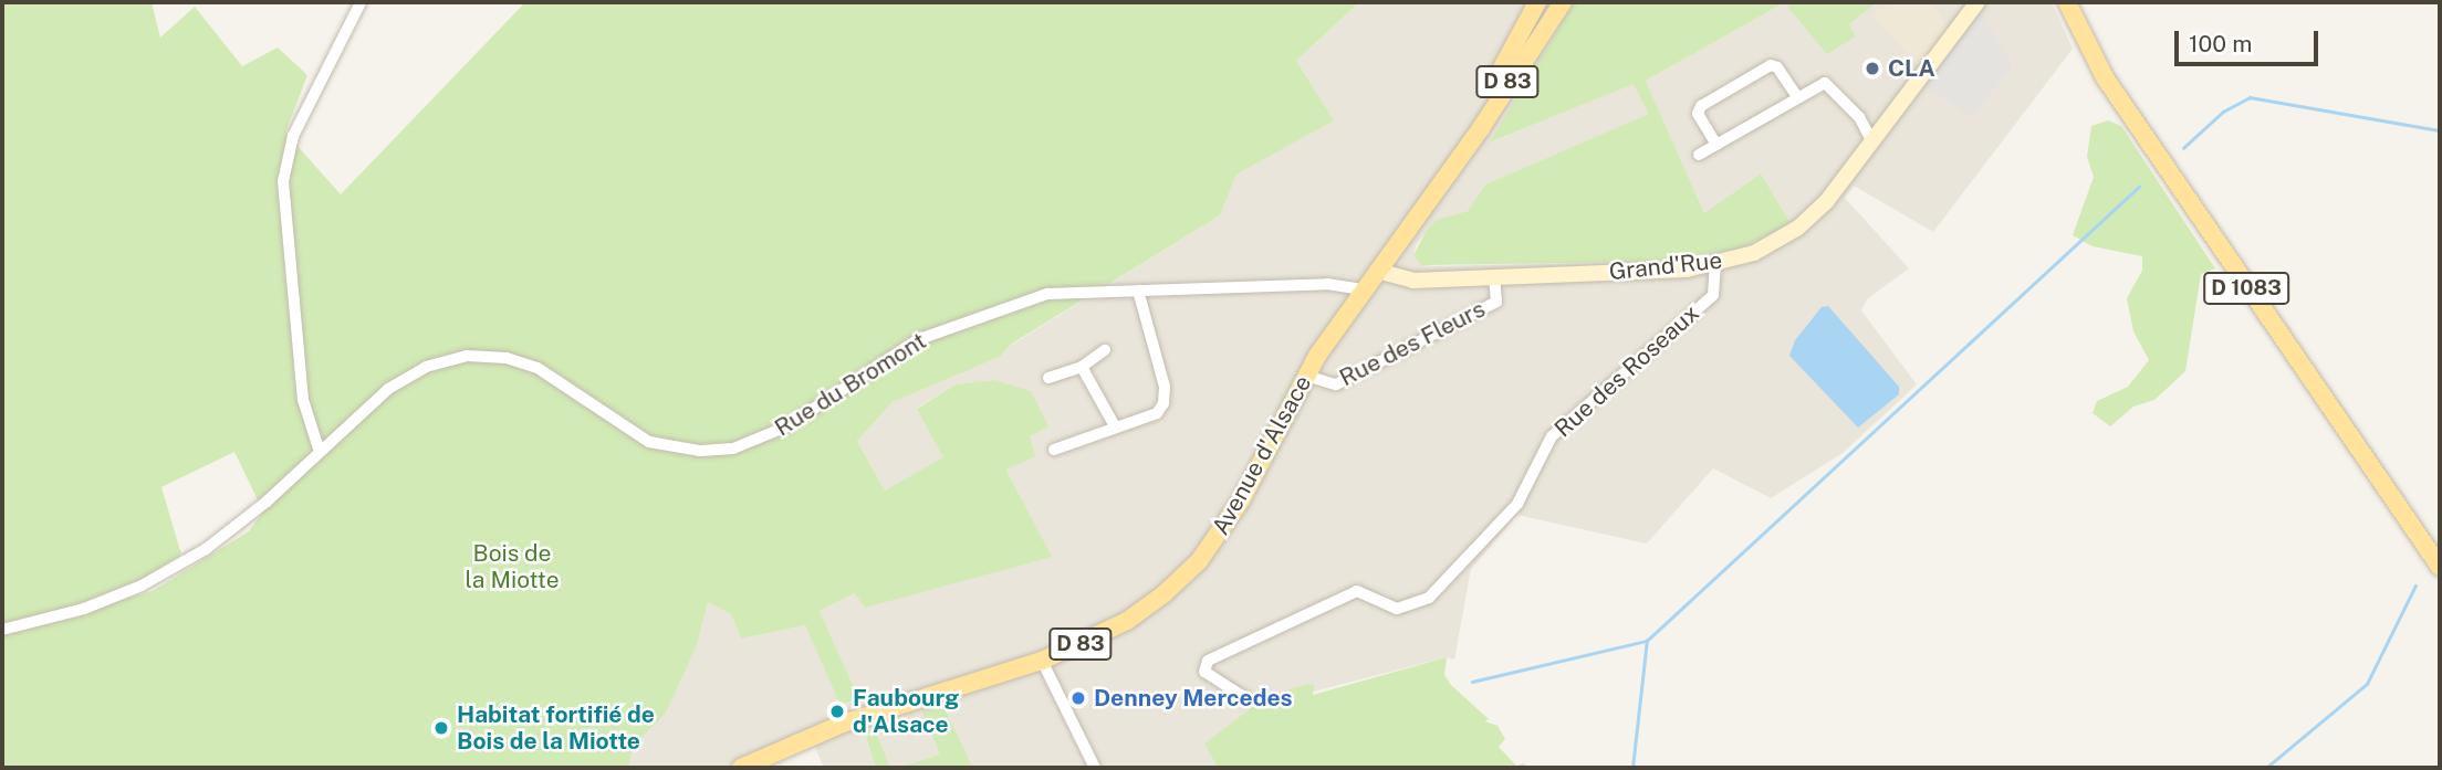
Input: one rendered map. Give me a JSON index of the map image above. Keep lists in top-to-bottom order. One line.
{"streets":{"main road":["D 83","D 1083","Avenue d'Alsace"],"street":["Grand'Rue","Rue des Fleurs","Rue des Roseaux","Rue du Bromont"]},"crossings":[["Grand'Rue","Rue des Fleurs"],["Grand'Rue","Rue des Roseaux"],["Grand'Rue","Avenue d'Alsace"],["Rue des Fleurs","Avenue d'Alsace"],["Rue du Bromont","Avenue d'Alsace"]],"parks":["Bois de la Miotte"],"places":["CLA","Denney Mercedes","Faubourg d'Alsace","Habitat fortifié de Bois de la Miotte"],"scale_bar":"100 m"}
